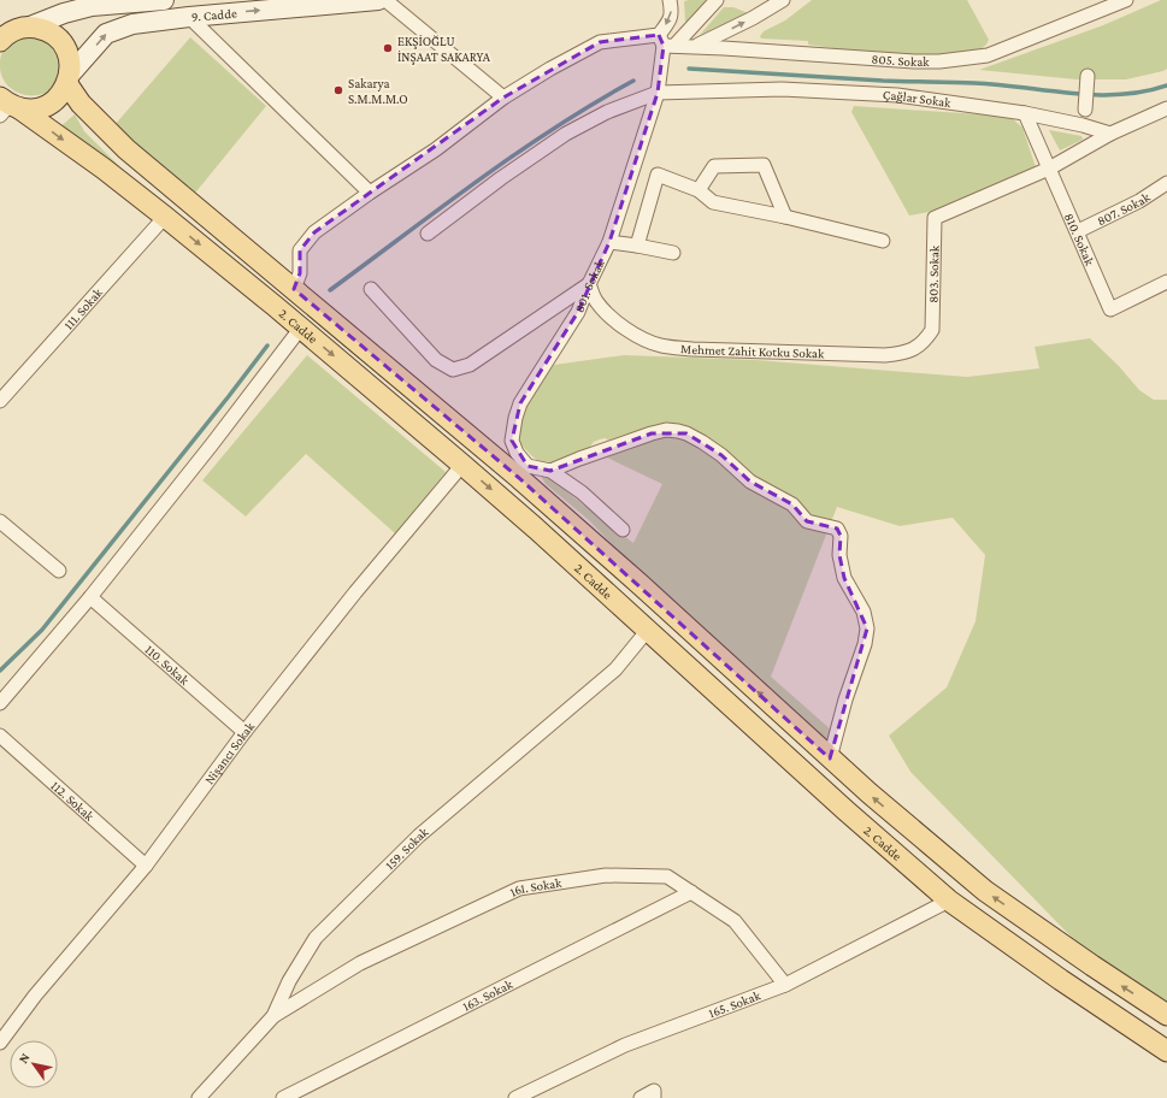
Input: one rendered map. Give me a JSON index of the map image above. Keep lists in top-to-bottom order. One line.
{"streets":{"main road":["9. Cadde","2. Cadde"],"street":["805. Sokak","Çağlar Sokak","807. Sokak","810. Sokak","803. Sokak","801. Sokak","111. Sokak","Mehmet Zahit Kotku Sokak","110. Sokak","Nişancı Sokak","112. Sokak","159. Sokak","161. Sokak","163. Sokak","165. Sokak"]},"crossings":[["9. Cadde","2. Cadde"],["805. Sokak","801. Sokak"],["805. Sokak","2. Cadde"],["Çağlar Sokak","810. Sokak"],["Çağlar Sokak","801. Sokak"],["807. Sokak","810. Sokak"],["810. Sokak","803. Sokak"],["803. Sokak","Mehmet Zahit Kotku Sokak"],["801. Sokak","2. Cadde"],["801. Sokak","Mehmet Zahit Kotku Sokak"],["111. Sokak","2. Cadde"],["2. Cadde","Nişancı Sokak"],["2. Cadde","159. Sokak"],["2. Cadde","165. Sokak"],["110. Sokak","Nişancı Sokak"],["Nişancı Sokak","112. Sokak"],["159. Sokak","161. Sokak"],["161. Sokak","163. Sokak"],["161. Sokak","165. Sokak"]],"places":["EKŞİOĞLU İNŞAAT SAKARYA","Sakarya S.M.M.M.O"],"north":"top left"}
